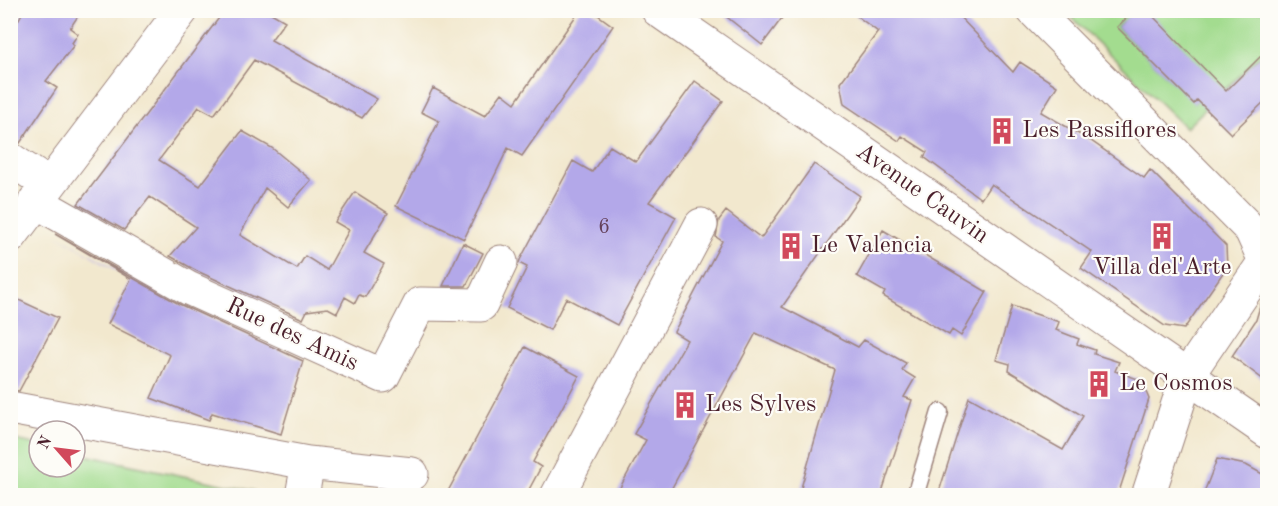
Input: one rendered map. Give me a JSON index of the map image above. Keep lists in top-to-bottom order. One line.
{"streets":{"street":["Avenue Cauvin","Rue des Amis"]},"places":{"building":["Les Passiflores","Villa del'Arte","Le Valencia","Le Cosmos","Les Sylves"]},"house_numbers":["6"],"north":"top left"}
